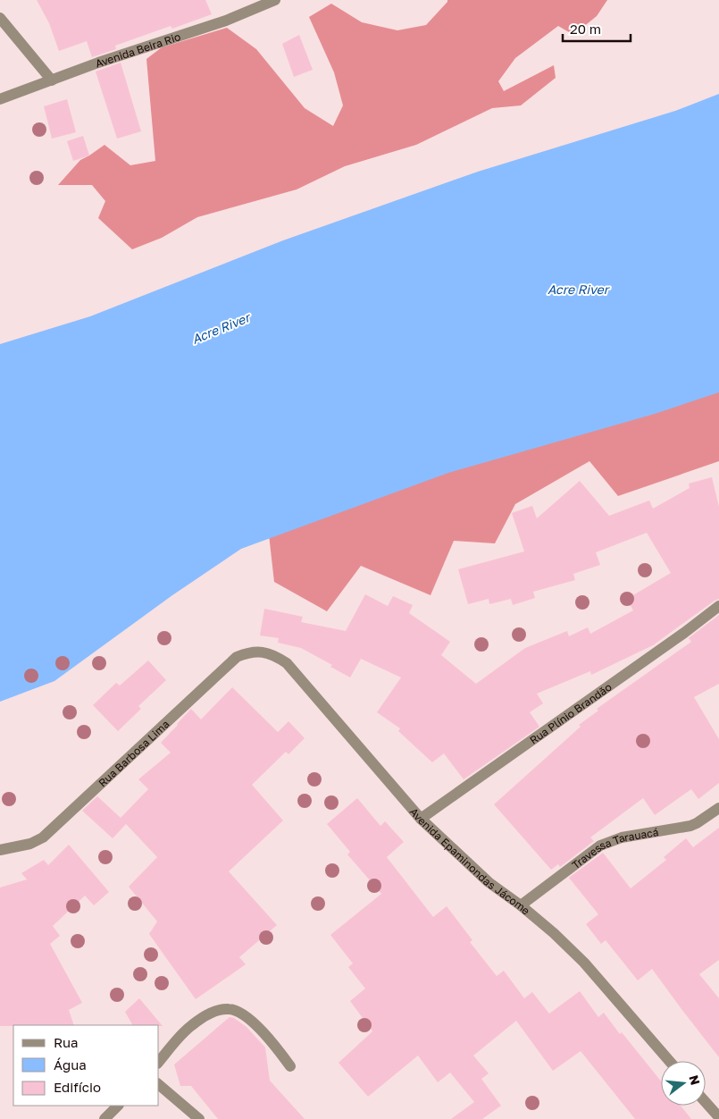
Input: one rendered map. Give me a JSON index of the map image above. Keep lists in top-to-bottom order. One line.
{"streets":{"street":["Avenida Beira Rio","Rua Plínio Brandão","Rua Barbosa Lima","Travessa Tarauacá","Avenida Epaminondas Jácome"]},"crossings":[["Rua Plínio Brandão","Avenida Epaminondas Jácome"],["Rua Barbosa Lima","Avenida Epaminondas Jácome"],["Travessa Tarauacá","Avenida Epaminondas Jácome"]],"water":["Acre River"],"legend":["Rua","Água","Edifício"],"scale_bar":"20 m","north":"right"}
